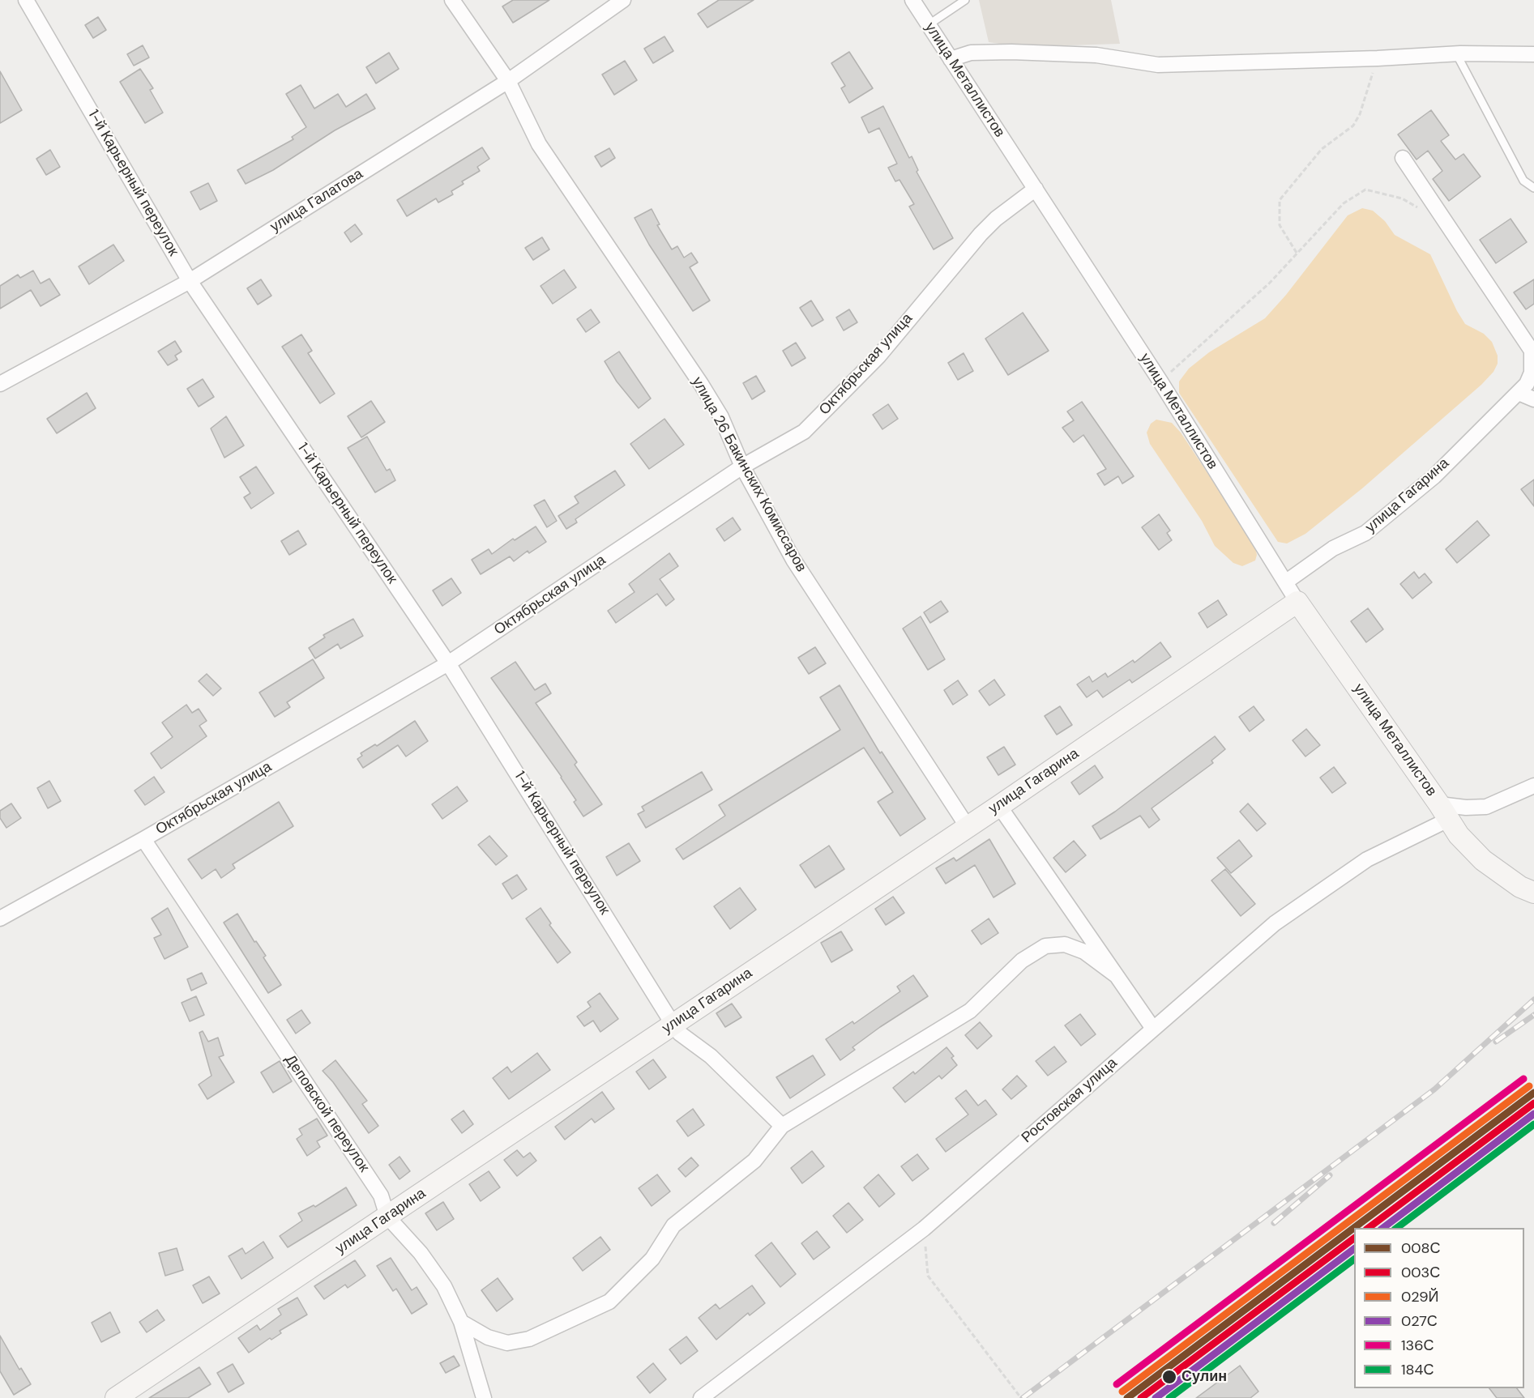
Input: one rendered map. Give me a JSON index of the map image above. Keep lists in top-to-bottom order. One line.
{"streets":{"main road":["улица Металлистов","улица Гагарина"],"street":["1-й Карьерный переулок","улица Галатова","Октябрьская улица","улица 26 Бакинских Комиссаров","Ростовская улица","Деповской переулок"]},"crossings":[["улица Металлистов","Октябрьская улица"],["улица Металлистов","улица Гагарина"],["улица Металлистов","Ростовская улица"],["1-й Карьерный переулок","улица Галатова"],["1-й Карьерный переулок","Октябрьская улица"],["1-й Карьерный переулок","улица Гагарина"],["улица Галатова","улица 26 Бакинских Комиссаров"],["Октябрьская улица","улица 26 Бакинских Комиссаров"],["Октябрьская улица","Деповской переулок"],["улица 26 Бакинских Комиссаров","улица Гагарина"],["улица Гагарина","Деповской переулок"]],"places":["Сулин"],"lines":["transit line 136С","transit line 029Й","transit line 008С","transit line 003С","transit line 027С","transit line 184С"],"legend":["008С","003С","029Й","027С","136С","184С"]}
